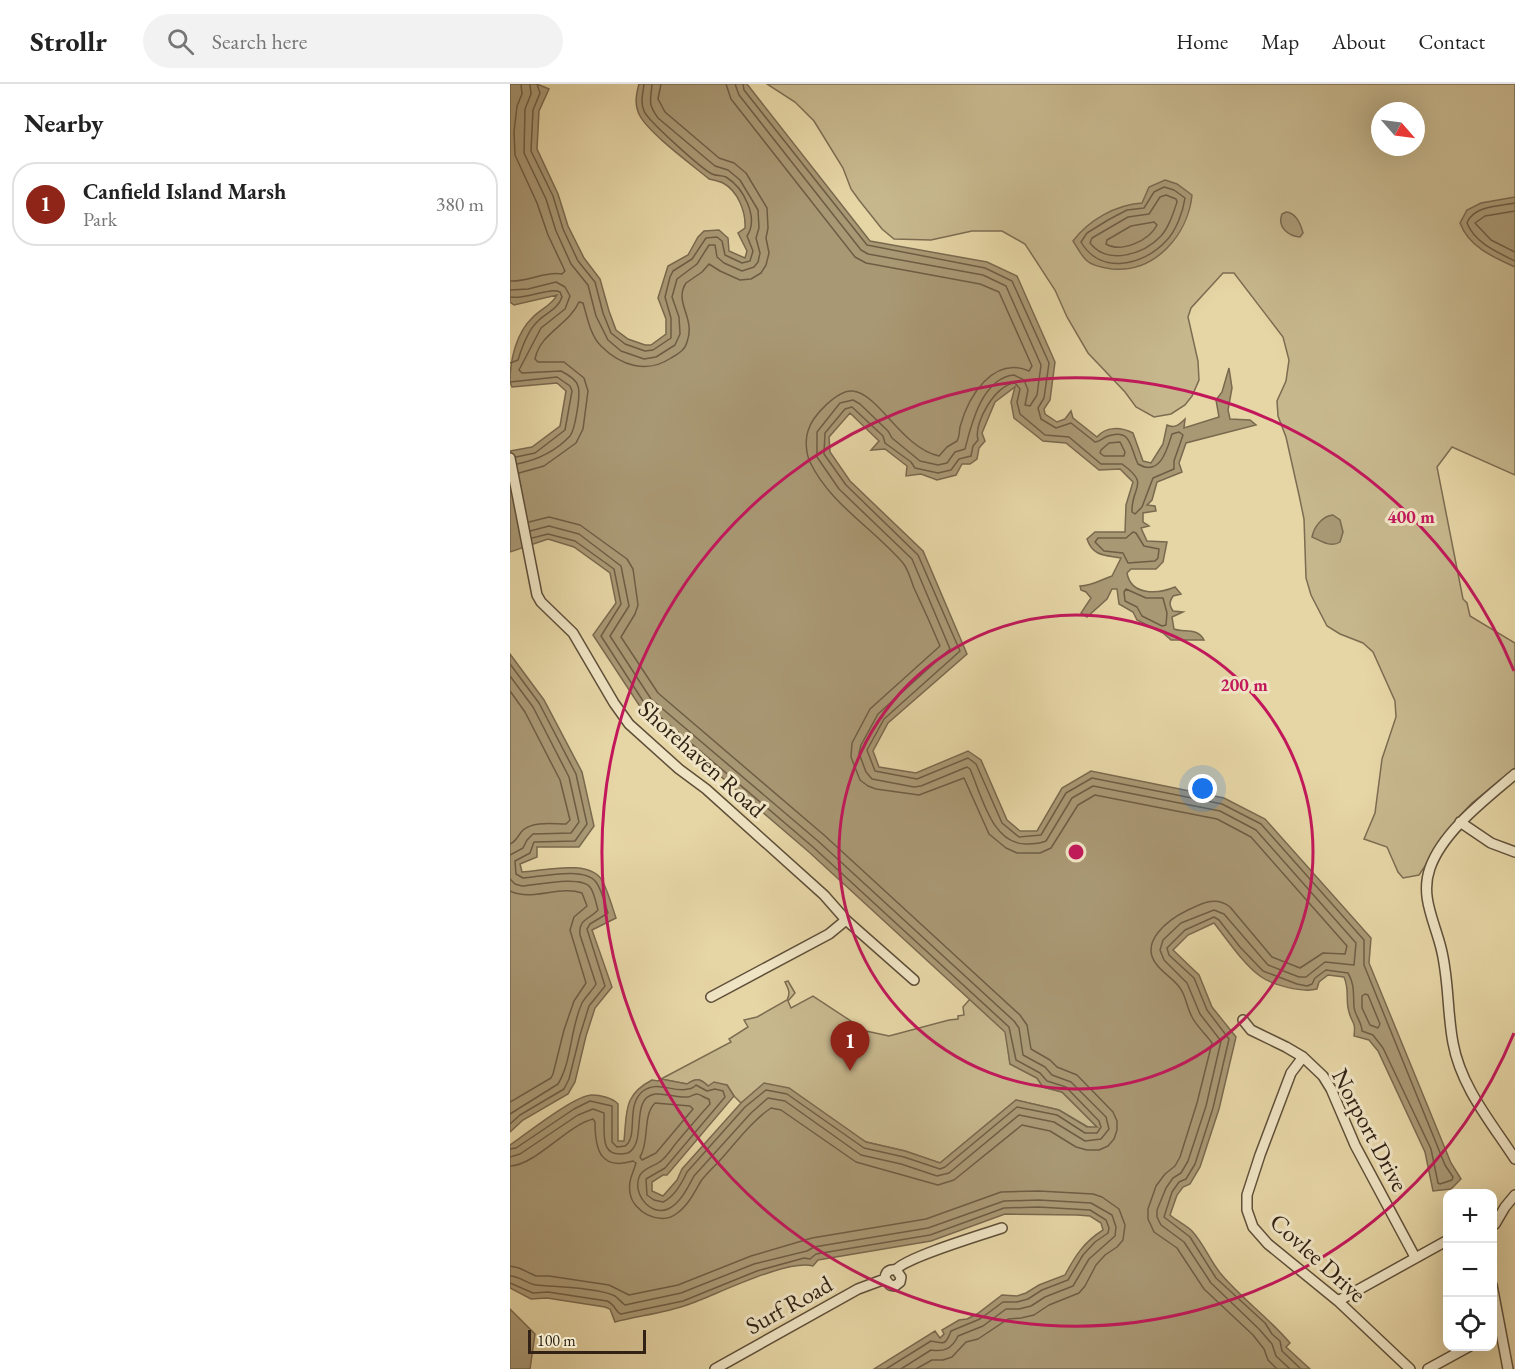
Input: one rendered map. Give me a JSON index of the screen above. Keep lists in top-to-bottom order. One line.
{"streets":{"street":["Shorehaven Road","Norport Drive","Covlee Drive","Surf Road"]},"crossings":[["Norport Drive","Covlee Drive"]],"scale_bar":"100 m","north":"bottom right","page":{"header":"Strollr","search":"Search here","nav":["Home","Map","About","Contact"],"heading":"Nearby","list":[{"mark":"1","name":"Canfield Island Marsh","note":"Park","value":"380 m"}],"pins":"1","map_buttons":["+","−"],"scale":"100 m"},"rings":["400 m","200 m"]}
